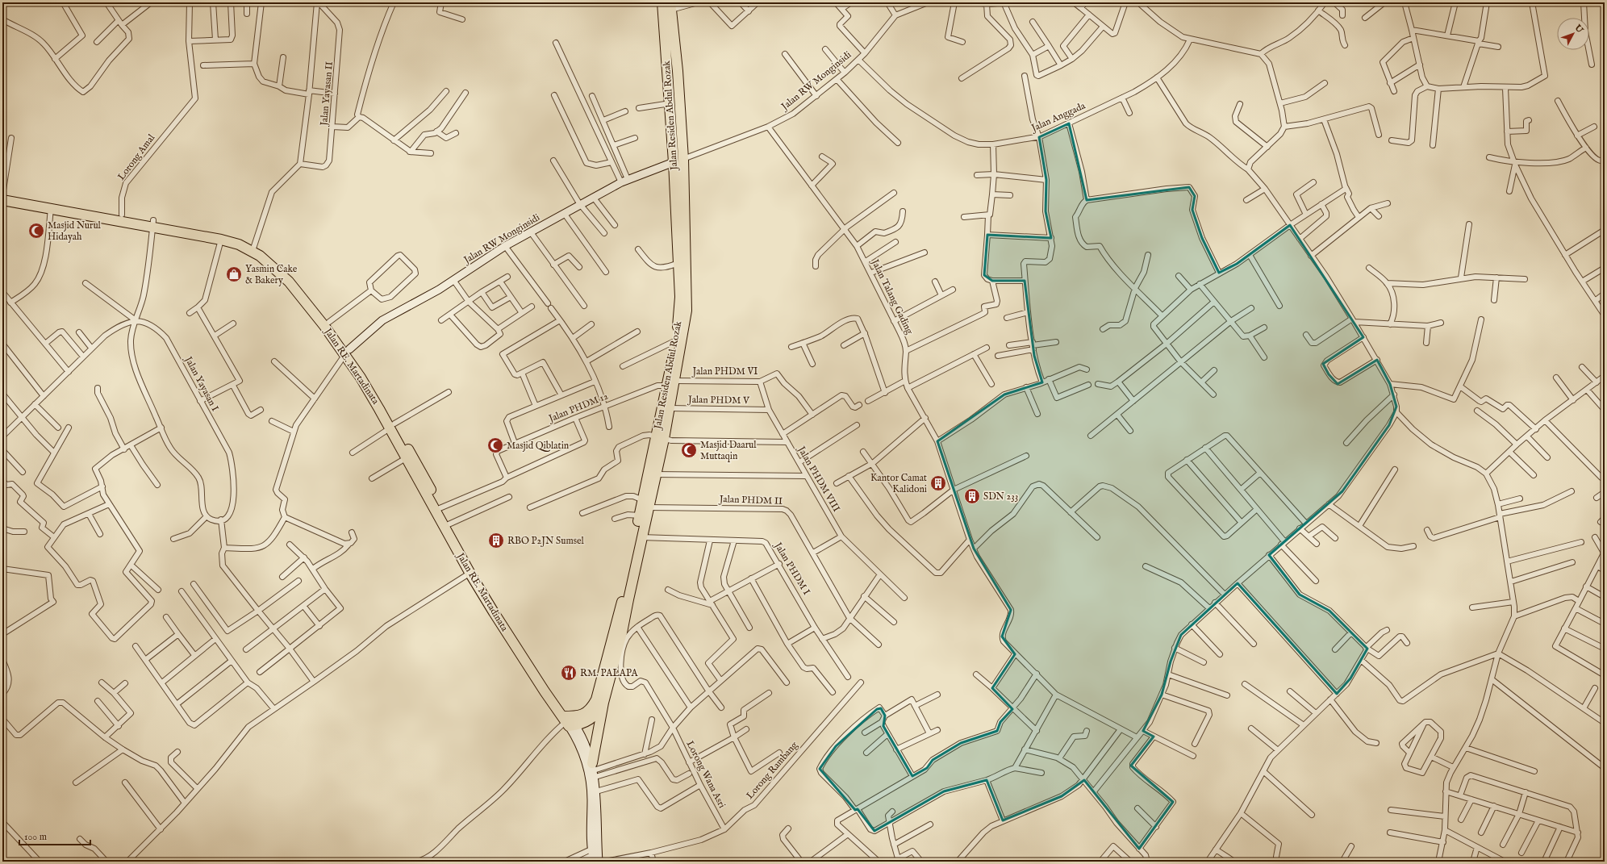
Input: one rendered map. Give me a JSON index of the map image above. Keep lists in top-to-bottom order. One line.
{"streets":{"highway":["Jalan Residen Abdul Rozak","Jalan RE. Martadinata"],"street":["Jalan RW Monginsidi","Jalan Yayasan II","Jalan Anggada","Lorong Amal","Jalan Talang Gading","Jalan PHDM VI","Jalan Yayasan I","Jalan PHDM V","Jalan PHDM 12","Jalan PHDM VIII","Jalan PHDM II","Jalan PHDM I","Lorong Rambang","Lorong Wana Asri"]},"crossings":[["Jalan RW Monginsidi","Jalan Residen Abdul Rozak"],["Jalan RW Monginsidi","Jalan Anggada"],["Jalan RW Monginsidi","Jalan Talang Gading"],["Jalan RW Monginsidi","Jalan RE. Martadinata"],["Jalan Residen Abdul Rozak","Jalan RE. Martadinata"],["Jalan Residen Abdul Rozak","Jalan PHDM VI"],["Jalan Residen Abdul Rozak","Jalan PHDM V"],["Jalan Residen Abdul Rozak","Jalan PHDM 12"],["Jalan Residen Abdul Rozak","Jalan PHDM II"],["Jalan Residen Abdul Rozak","Jalan PHDM I"],["Jalan Residen Abdul Rozak","Lorong Wana Asri"],["Jalan PHDM VI","Jalan PHDM VIII"],["Jalan PHDM V","Jalan PHDM VIII"],["Lorong Rambang","Lorong Wana Asri"]],"places":{"mosque":["Masjid Nurul Hidayah","Masjid Qiblatin","Masjid Daarul Muttaqin"],"shop":["Yasmin Cake & Bakery"],"building":["Kantor Camat Kalidoni","SDN 233","RBO P2JN Sumsel"],"restaurant":["RM. PALAPA"]},"scale_bar":"100 m","north":"top right"}
